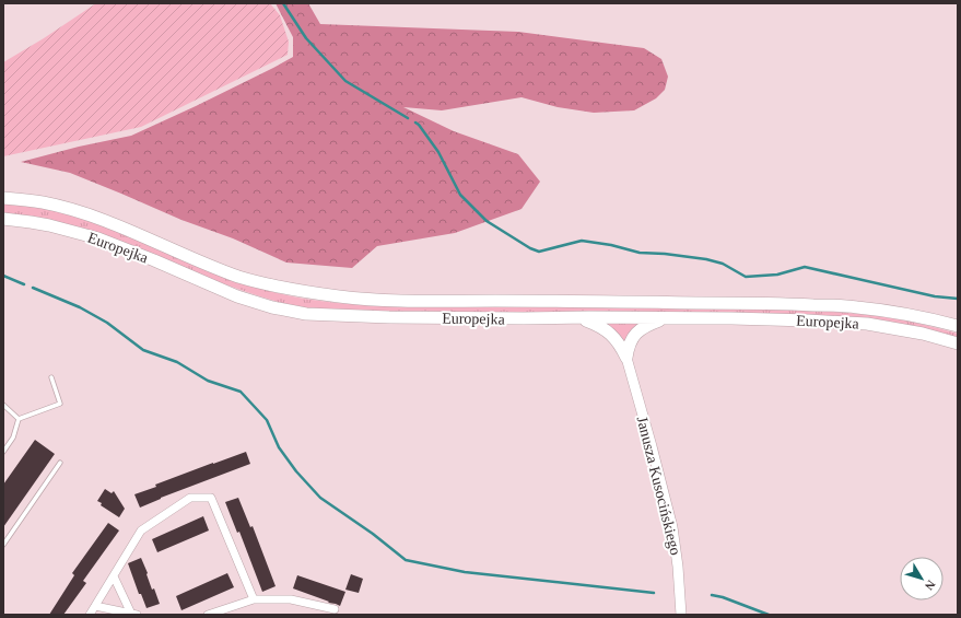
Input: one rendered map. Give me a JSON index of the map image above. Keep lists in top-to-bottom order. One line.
{"streets":{"main road":["Europejka"],"street":["Janusza Kusocińskiego"]},"north":"bottom right"}
